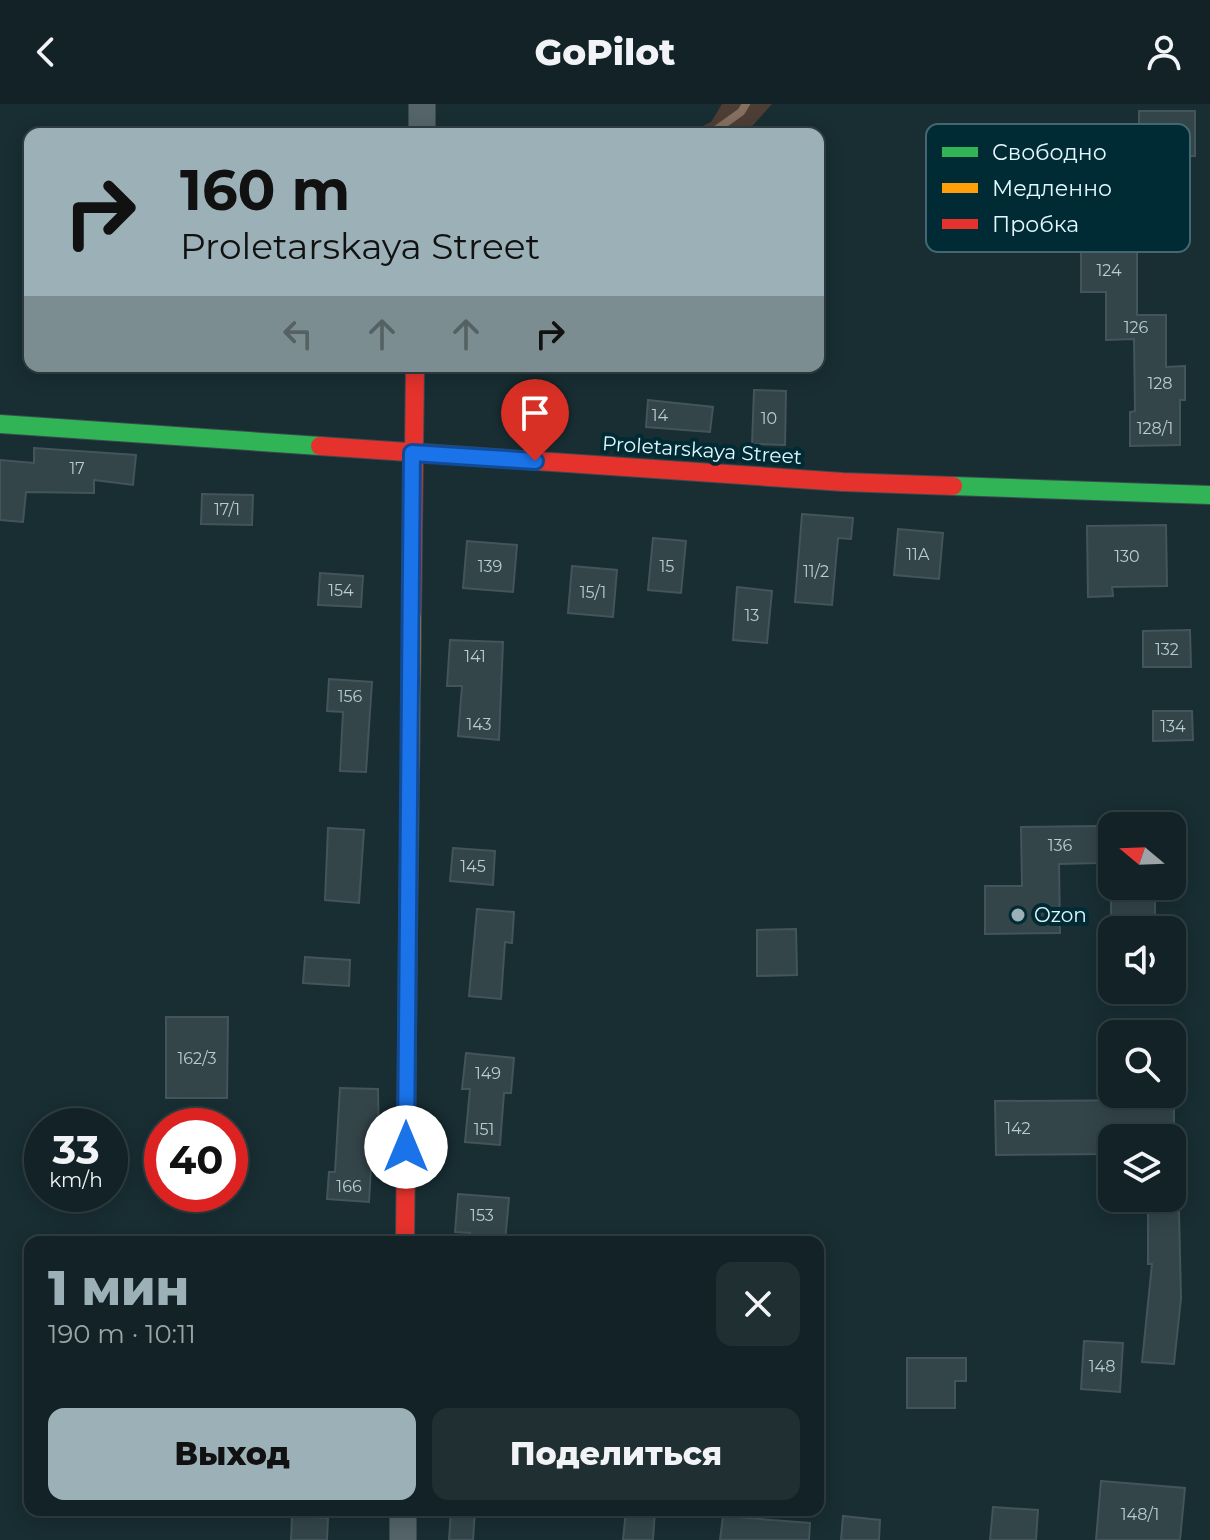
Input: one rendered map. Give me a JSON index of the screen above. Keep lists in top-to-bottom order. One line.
{"streets":{"street":["Proletarskaya Street"]},"places":["Ozon"],"house_numbers":["124","126","128","14","10","128/1","17","17/1","11А","130","139","15","11/2","154","15/1","13","132","141","156","143","134","136","145","162/3","149","142","151","166","153","148","148/1"],"legend":["Свободно","Медленно","Пробка"],"north":"left","page":{"header":"GoPilot","turn":["160 m","Proletarskaya Street"],"speed":"33 km/h","limit":"40","heading":["1 мин","190 m · 10:11"],"buttons":["Выход","Поделиться"]}}
